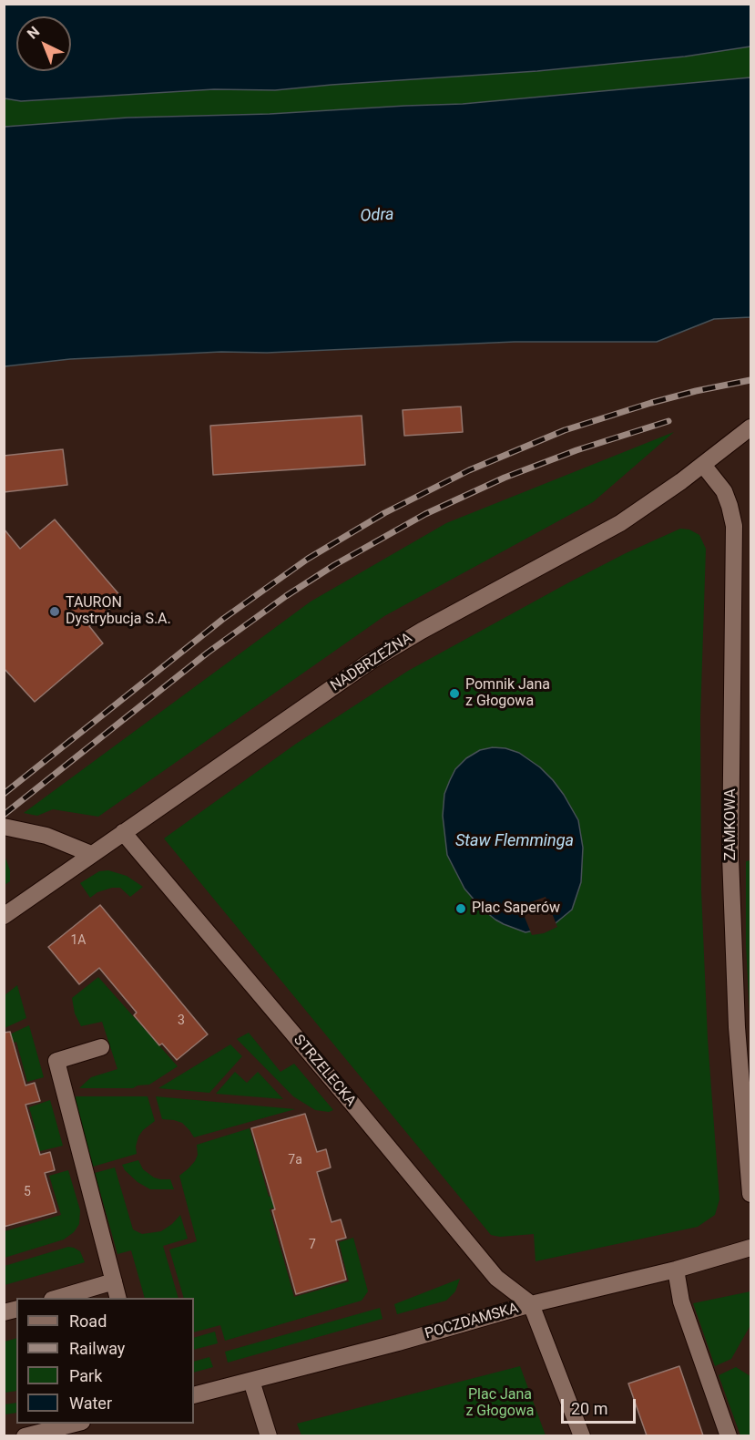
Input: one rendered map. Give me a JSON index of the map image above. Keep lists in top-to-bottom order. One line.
{"streets":{"street":["NADBRZEŻNA","ZAMKOWA","STRZELECKA","POCZDAMSKA"]},"crossings":[["NADBRZEŻNA","ZAMKOWA"],["NADBRZEŻNA","STRZELECKA"],["STRZELECKA","POCZDAMSKA"]],"water":["Odra","Staw Flemminga"],"parks":["Plac Jana z Głogowa"],"places":["TAURON Dystrybucja S.A.","Pomnik Jana z Głogowa","Plac Saperów"],"house_numbers":["1A","3","7a","5","7"],"legend":["Road","Railway","Park","Water"],"scale_bar":"20 m","north":"top left"}
